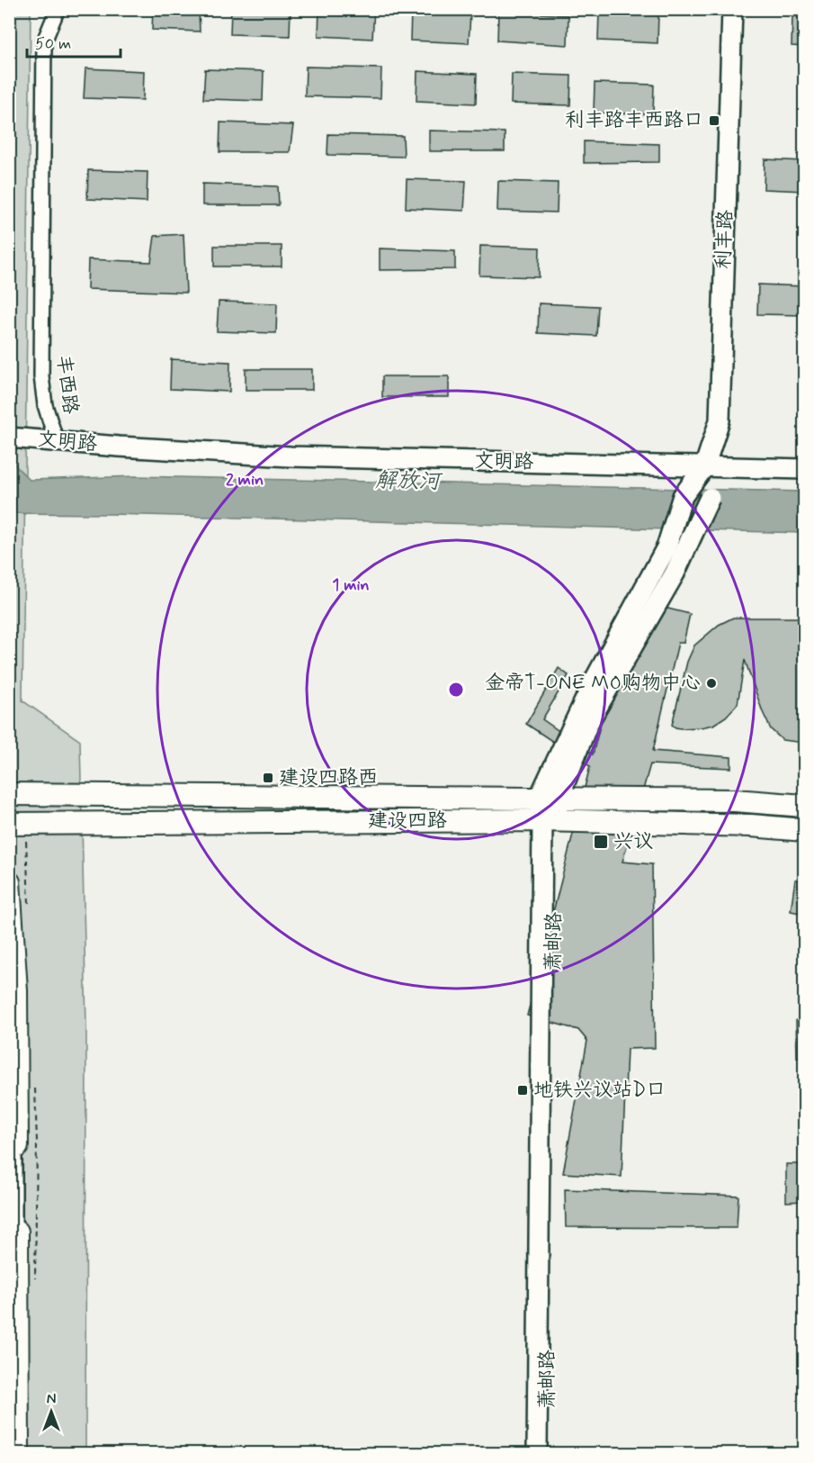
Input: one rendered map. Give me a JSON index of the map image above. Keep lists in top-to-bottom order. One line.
{"streets":{"main road":["建设四路"],"street":["利丰路","丰西路","文明路","萧邮路"]},"crossings":[["利丰路","文明路"],["丰西路","文明路"],["建设四路","萧邮路"]],"water":["解放河"],"places":{"transit":["利丰路丰西路口","建设四路西","兴议","地铁兴议站D口"],"other":["金帝T-ONE MO购物中心"]},"scale_bar":"50 m","north":"top","rings":["2 min","1 min"]}
